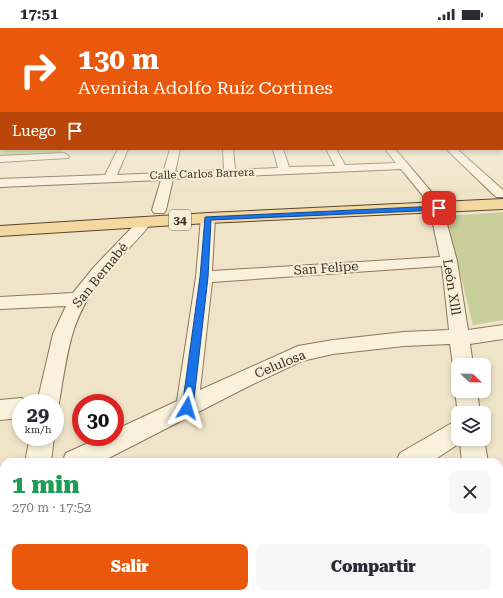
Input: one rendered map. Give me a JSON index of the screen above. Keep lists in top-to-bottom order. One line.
{"streets":{"main road":["34"],"street":["Calle Carlos Barrera","San Felipe","San Bernabé","León Xlll","Celulosa"]},"crossings":[["34","San Bernabé"],["34","León Xlll"],["San Felipe","León Xlll"],["León Xlll","Celulosa"]],"north":"right","page":{"status":"17:51","turn":["130 m","Avenida Adolfo Ruíz Cortines"],"then":"Luego","speed":"29 km/h","limit":"30","heading":["1 min","270 m · 17:52"],"buttons":["Salir","Compartir"]}}
